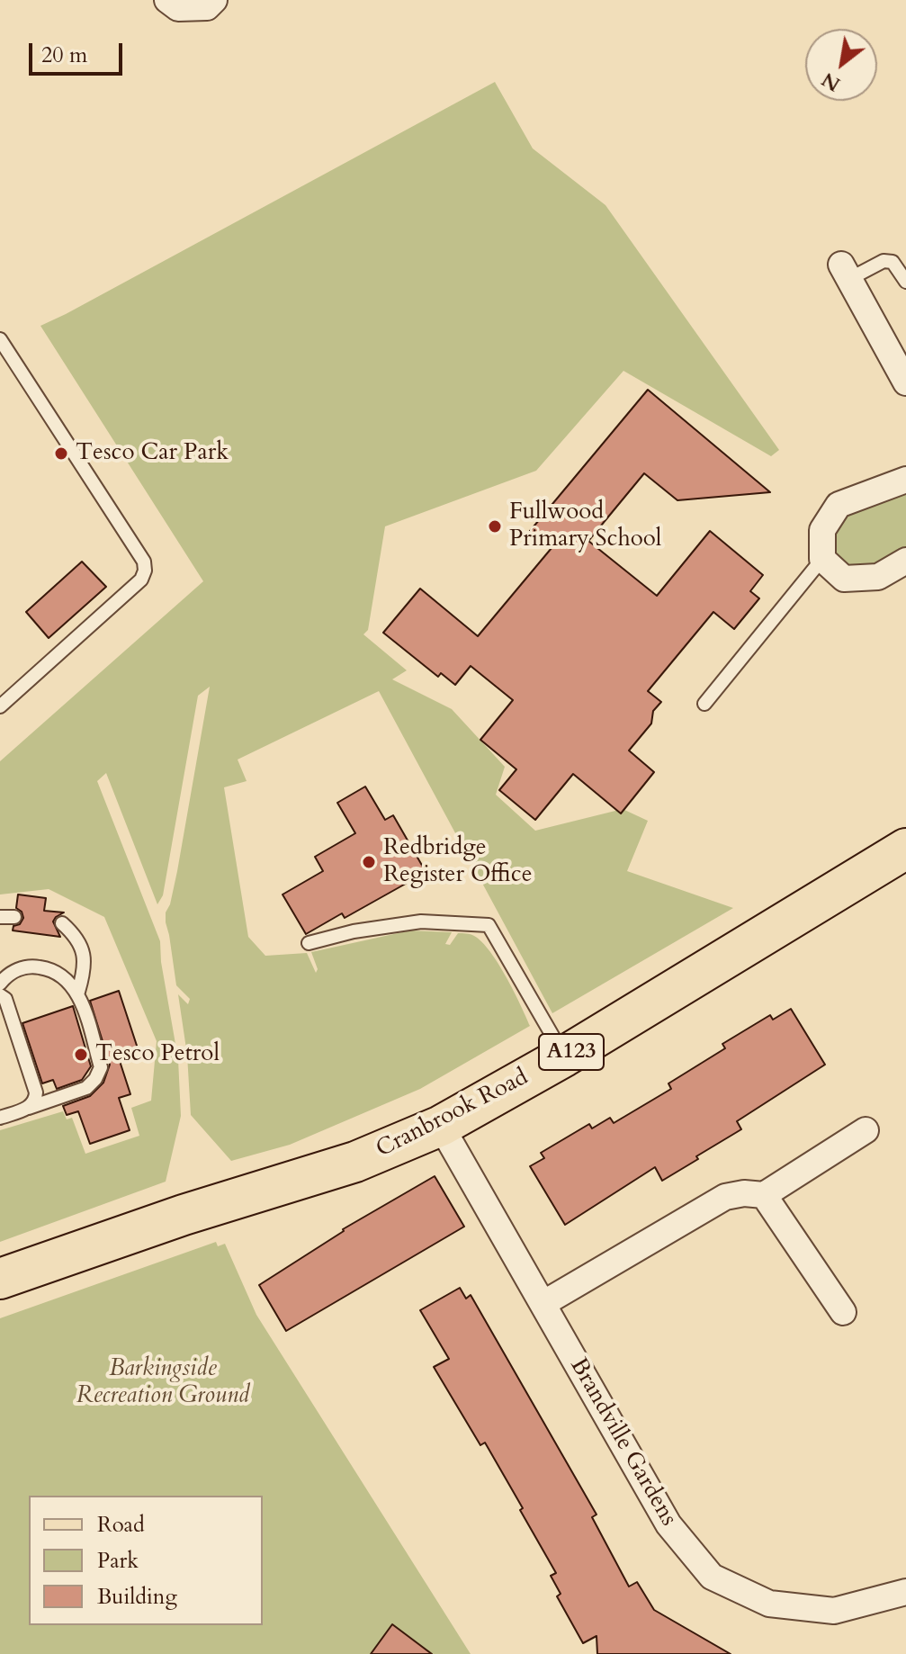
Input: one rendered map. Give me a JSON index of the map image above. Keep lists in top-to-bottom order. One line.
{"streets":{"main road":["A123","Cranbrook Road"],"street":["Brandville Gardens"]},"crossings":[["Cranbrook Road","Brandville Gardens"]],"parks":["Barkingside Recreation Ground"],"places":["Tesco Car Park","Fullwood Primary School","Redbridge Register Office","Tesco Petrol"],"legend":["Road","Park","Building"],"scale_bar":"20 m","north":"bottom left"}
